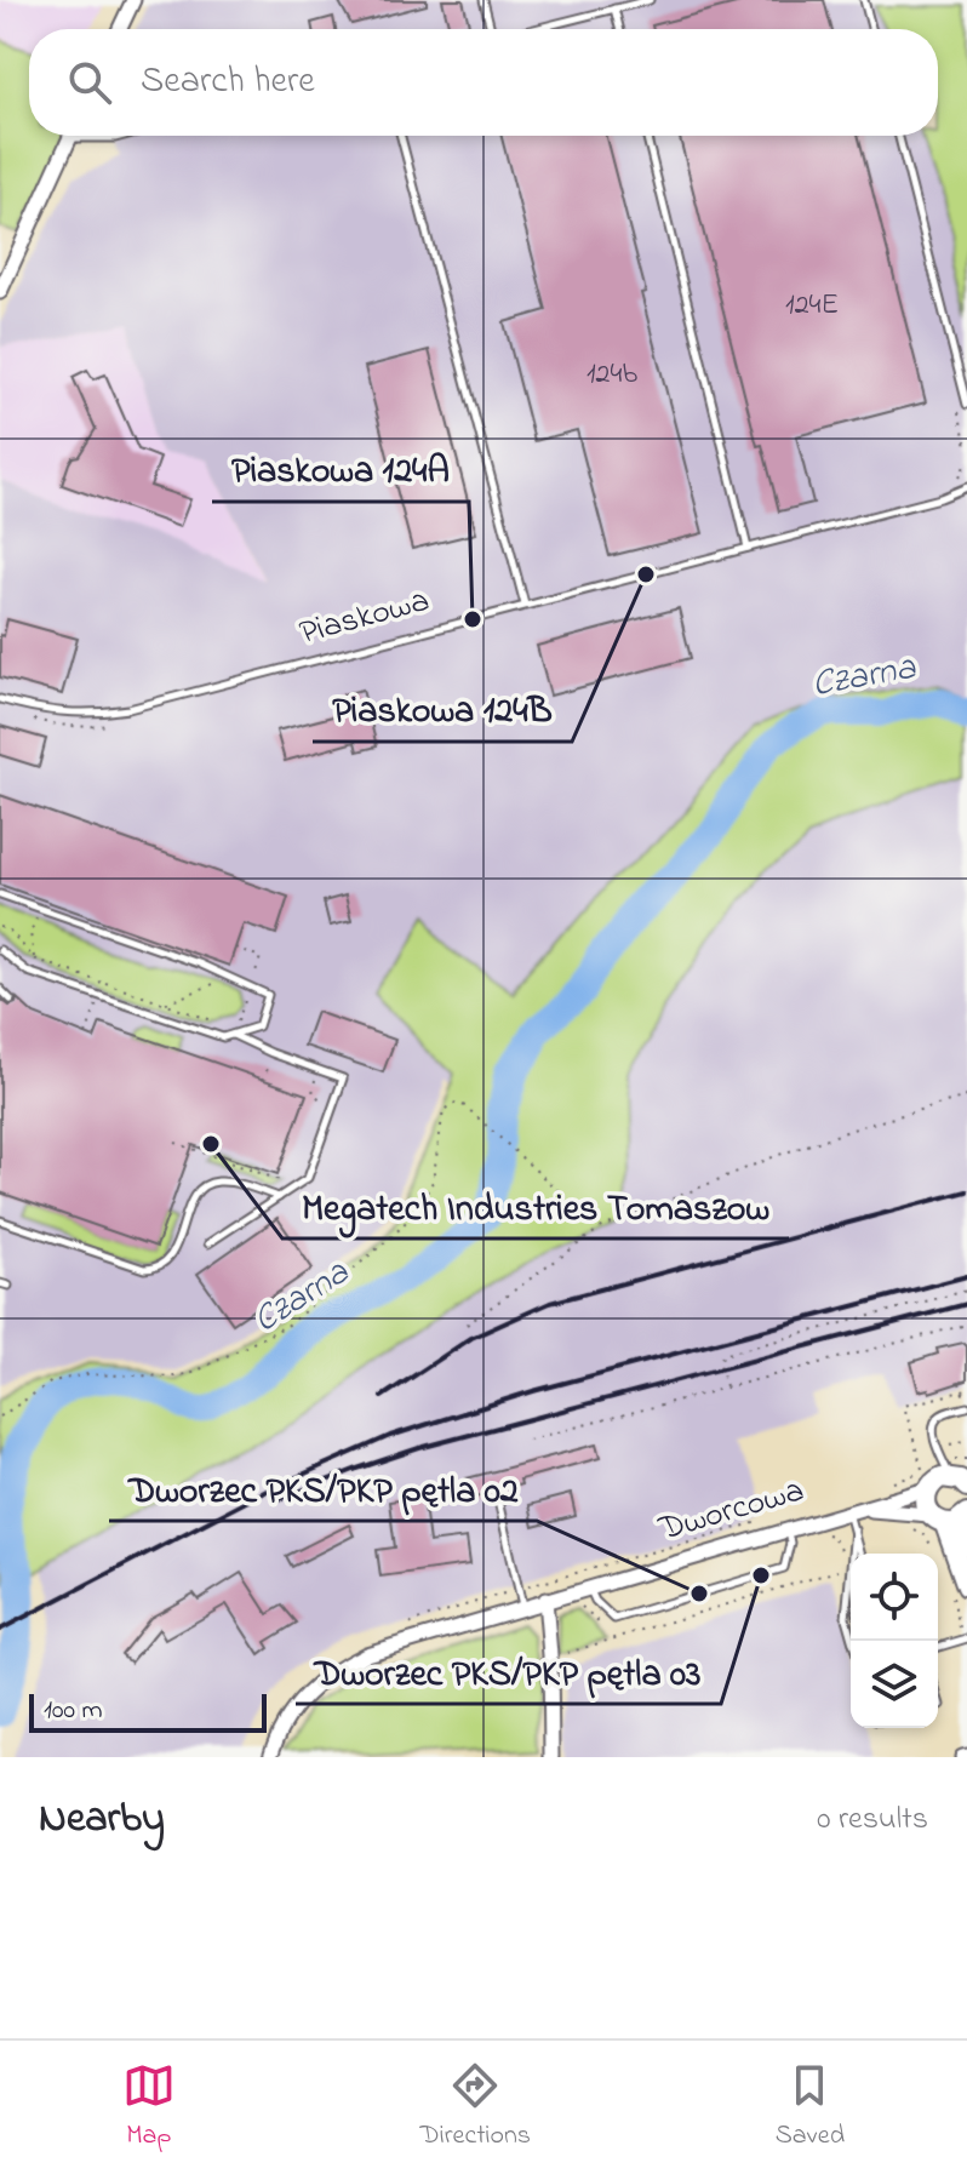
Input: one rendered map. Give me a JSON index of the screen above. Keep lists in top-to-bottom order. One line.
{"streets":{"street":["Dworcowa"],"lane":["Piaskowa"]},"water":["Czarna"],"places":["Piaskowa 124B","Piaskowa 124A","Megatech Industries Tomaszow","Dworzec PKS/PKP pętla 03","Dworzec PKS/PKP pętla 02"],"house_numbers":["124E","124b"],"scale_bar":"100 m","page":{"search":"Search here","scale":"100 m","heading":["Nearby","0 results"],"nav":["Map","Directions","Saved"]}}
